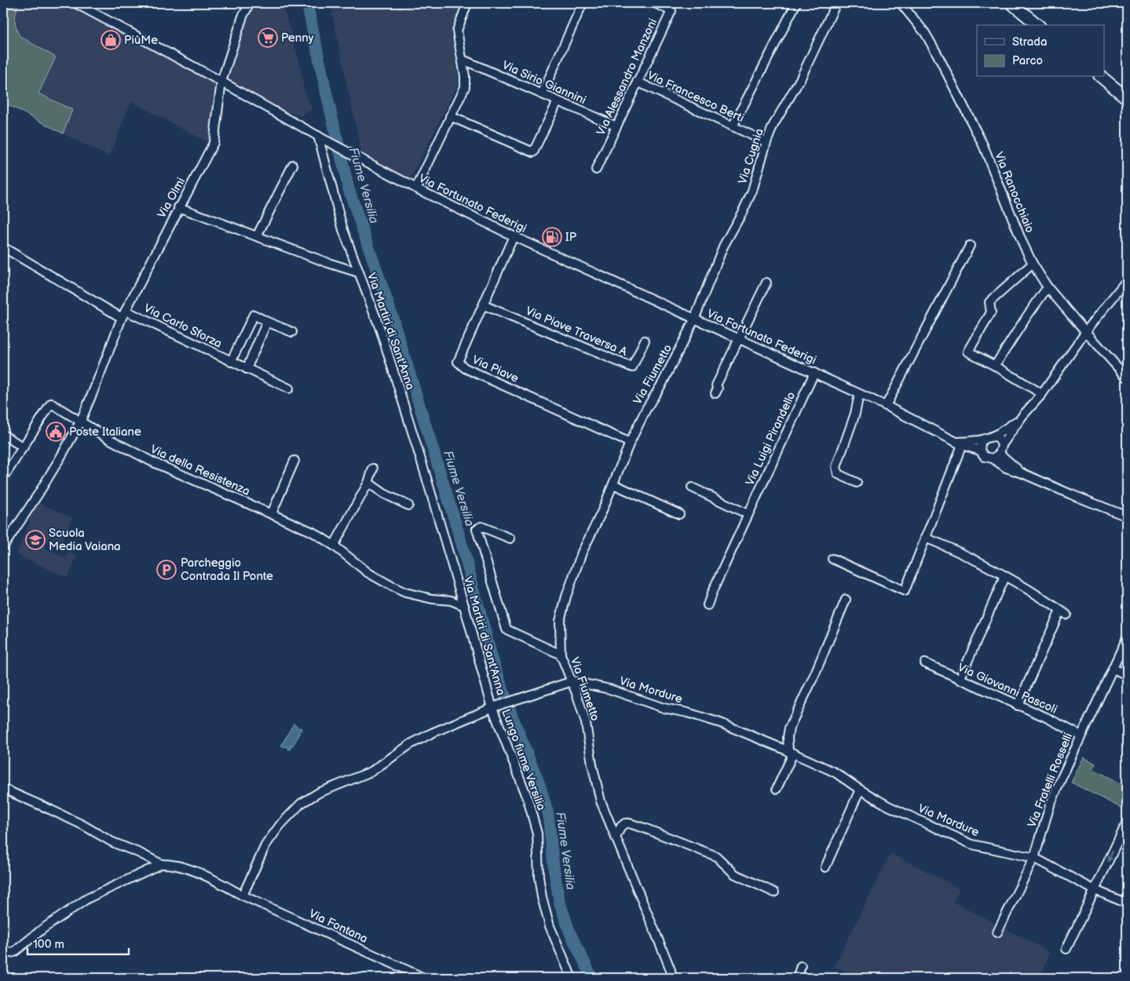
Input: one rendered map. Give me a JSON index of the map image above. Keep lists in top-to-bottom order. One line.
{"streets":{"street":["Via Alessandro Manzoni","Via Sirio Giannini","Via Francesco Berti","Via Cugnia","Via Ranocchiaio","Via Olmi","Via Fortunato Federigi","Via Carlo Sforza","Via Martiri di Sant'Anna","Via Piave Traversa A","Via Piave","Via Fiumetto","Via Luigi Pirandello","Via della Resistenza","Via Giovanni Pascoli","Via Mordure","Lungo fiume Versilia","Via Fratelli Rosselli","Via Fontana"]},"crossings":[["Via Alessandro Manzoni","Via Sirio Giannini"],["Via Alessandro Manzoni","Via Francesco Berti"],["Via Francesco Berti","Via Cugnia"],["Via Cugnia","Via Fortunato Federigi"],["Via Cugnia","Via Fiumetto"],["Via Olmi","Via Fortunato Federigi"],["Via Olmi","Via Carlo Sforza"],["Via Olmi","Via della Resistenza"],["Via Fortunato Federigi","Via Martiri di Sant'Anna"],["Via Fortunato Federigi","Via Piave"],["Via Fortunato Federigi","Via Fiumetto"],["Via Fortunato Federigi","Via Luigi Pirandello"],["Via Martiri di Sant'Anna","Via della Resistenza"],["Via Martiri di Sant'Anna","Via Mordure"],["Via Martiri di Sant'Anna","Lungo fiume Versilia"],["Via Martiri di Sant'Anna","Via Fontana"],["Via Piave Traversa A","Via Piave"],["Via Piave","Via Fiumetto"],["Via Fiumetto","Via Mordure"],["Via Giovanni Pascoli","Via Fratelli Rosselli"],["Via Mordure","Lungo fiume Versilia"],["Via Mordure","Via Fratelli Rosselli"]],"water":["Fiume Versilia"],"places":{"supermarket":["Penny"],"shop":["PiùMe"],"fuel station":["IP"],"public building":["Poste Italiane"],"school or university":["Scuola Media Vaiana"],"parking":["Parcheggio Contrada Il Ponte"]},"legend":["Strada","Parco"],"scale_bar":"100 m"}
